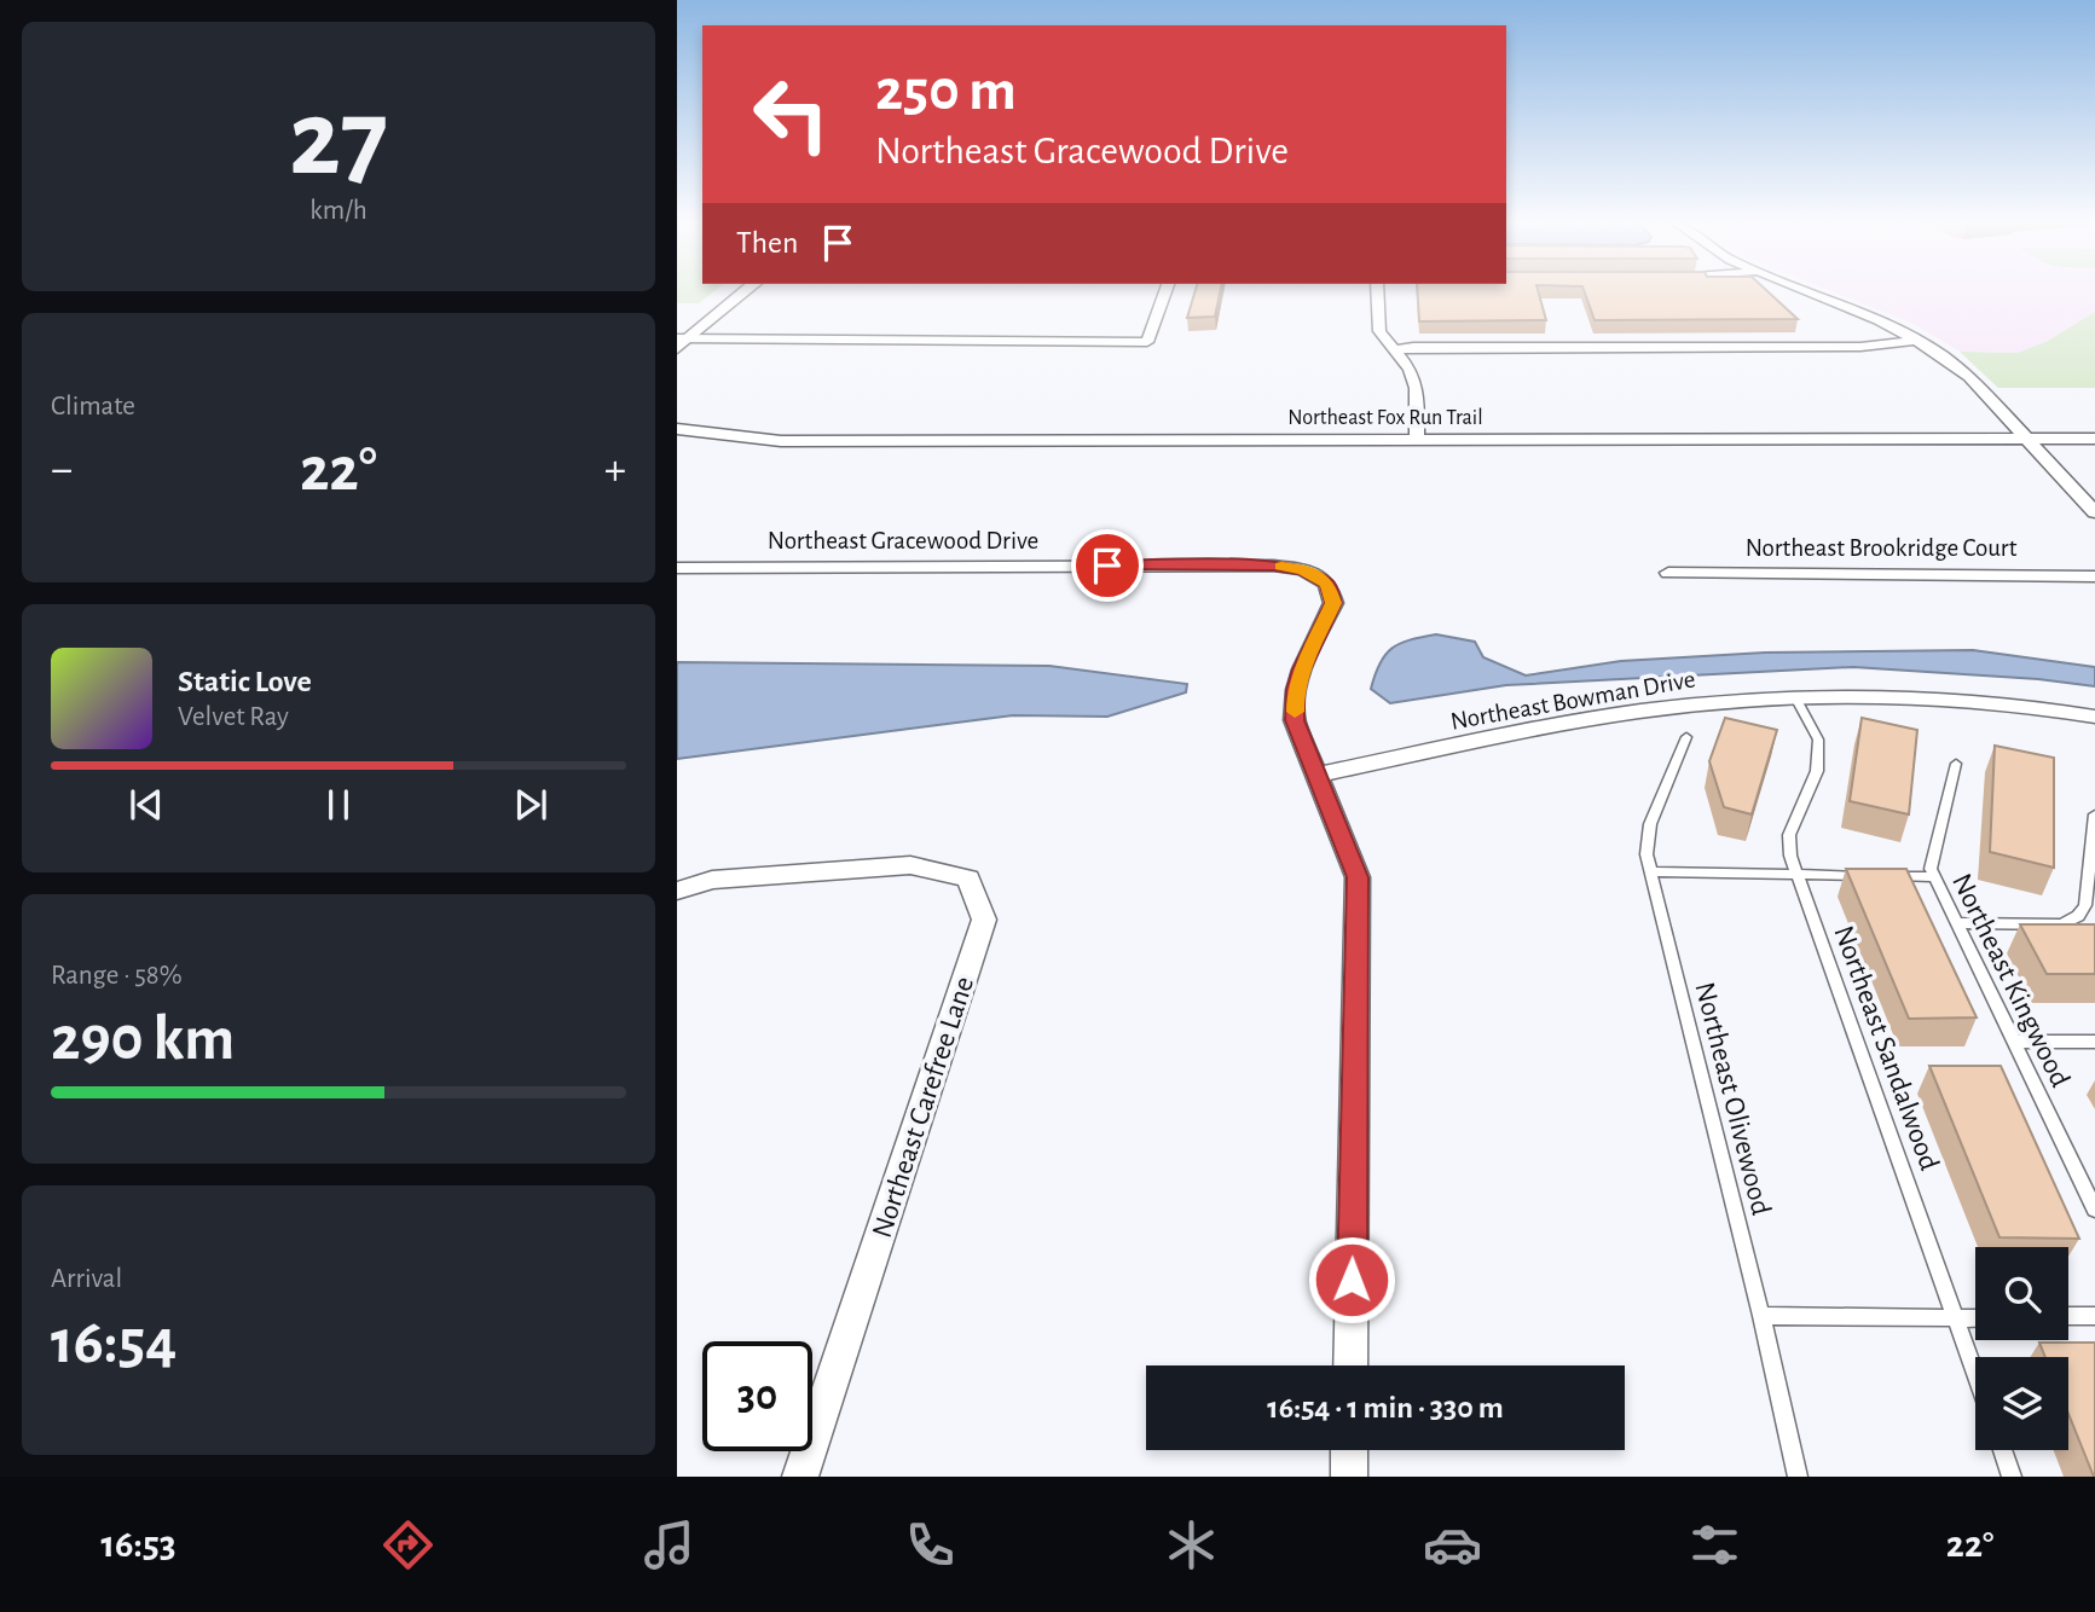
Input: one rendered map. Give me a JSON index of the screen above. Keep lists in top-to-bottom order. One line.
{"streets":{"street":["Northeast Fox Run Trail","Northeast Gracewood Drive","Northeast Brookridge Court","Northeast Bowman Drive","Northeast Carefree Lane"],"lane":["Northeast Kingwood","Northeast Sandalwood","Northeast Olivewood"]},"crossings":[["Northeast Gracewood Drive","Northeast Bowman Drive"],["Northeast Bowman Drive","Northeast Sandalwood"]],"page":{"tile":[["27","km/h"],"Climate",["Range · 58%","290 km"],["Arrival","16:54"]],"turn":["250 m","Northeast Gracewood Drive"],"then":"Then","heat":["−","22°","+"],"song":["Static Love","Velvet Ray"],"limit":"30","trip":"16:54 · 1 min · 330 m","tabs":["16:53","22°"]}}
